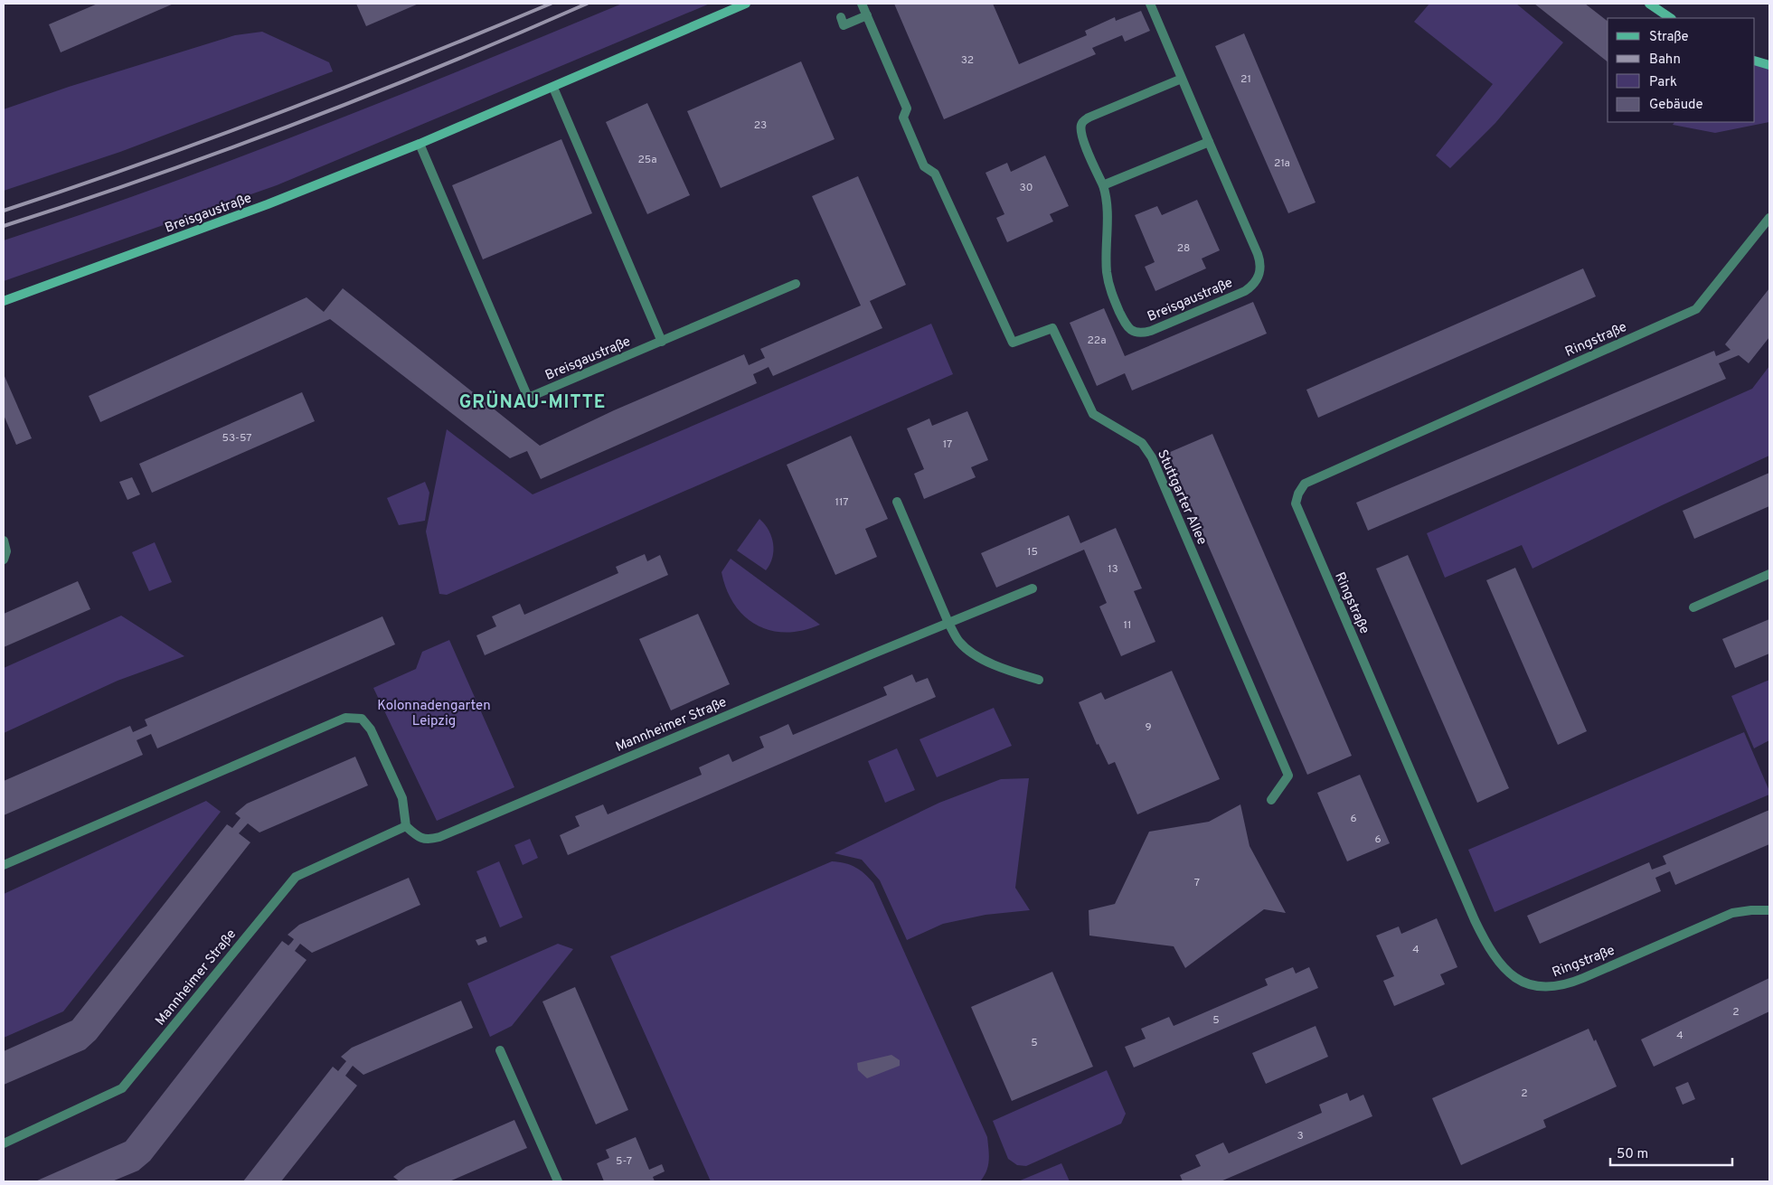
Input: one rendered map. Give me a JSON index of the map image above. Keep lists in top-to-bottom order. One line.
{"streets":{"street":["Breisgaustraße","Ringstraße","Stuttgarter Allee","Mannheimer Straße"]},"districts":["GRÜNAU-MITTE"],"parks":["Kolonnadengarten Leipzig"],"house_numbers":["32","21","23","25a","21a","30","28","22a","53-57","17","117","15","13","11","9","6","6","7","4","2","5","4","5","2","3","5-7"],"legend":["Straße","Bahn","Park","Gebäude"],"scale_bar":"50 m"}
